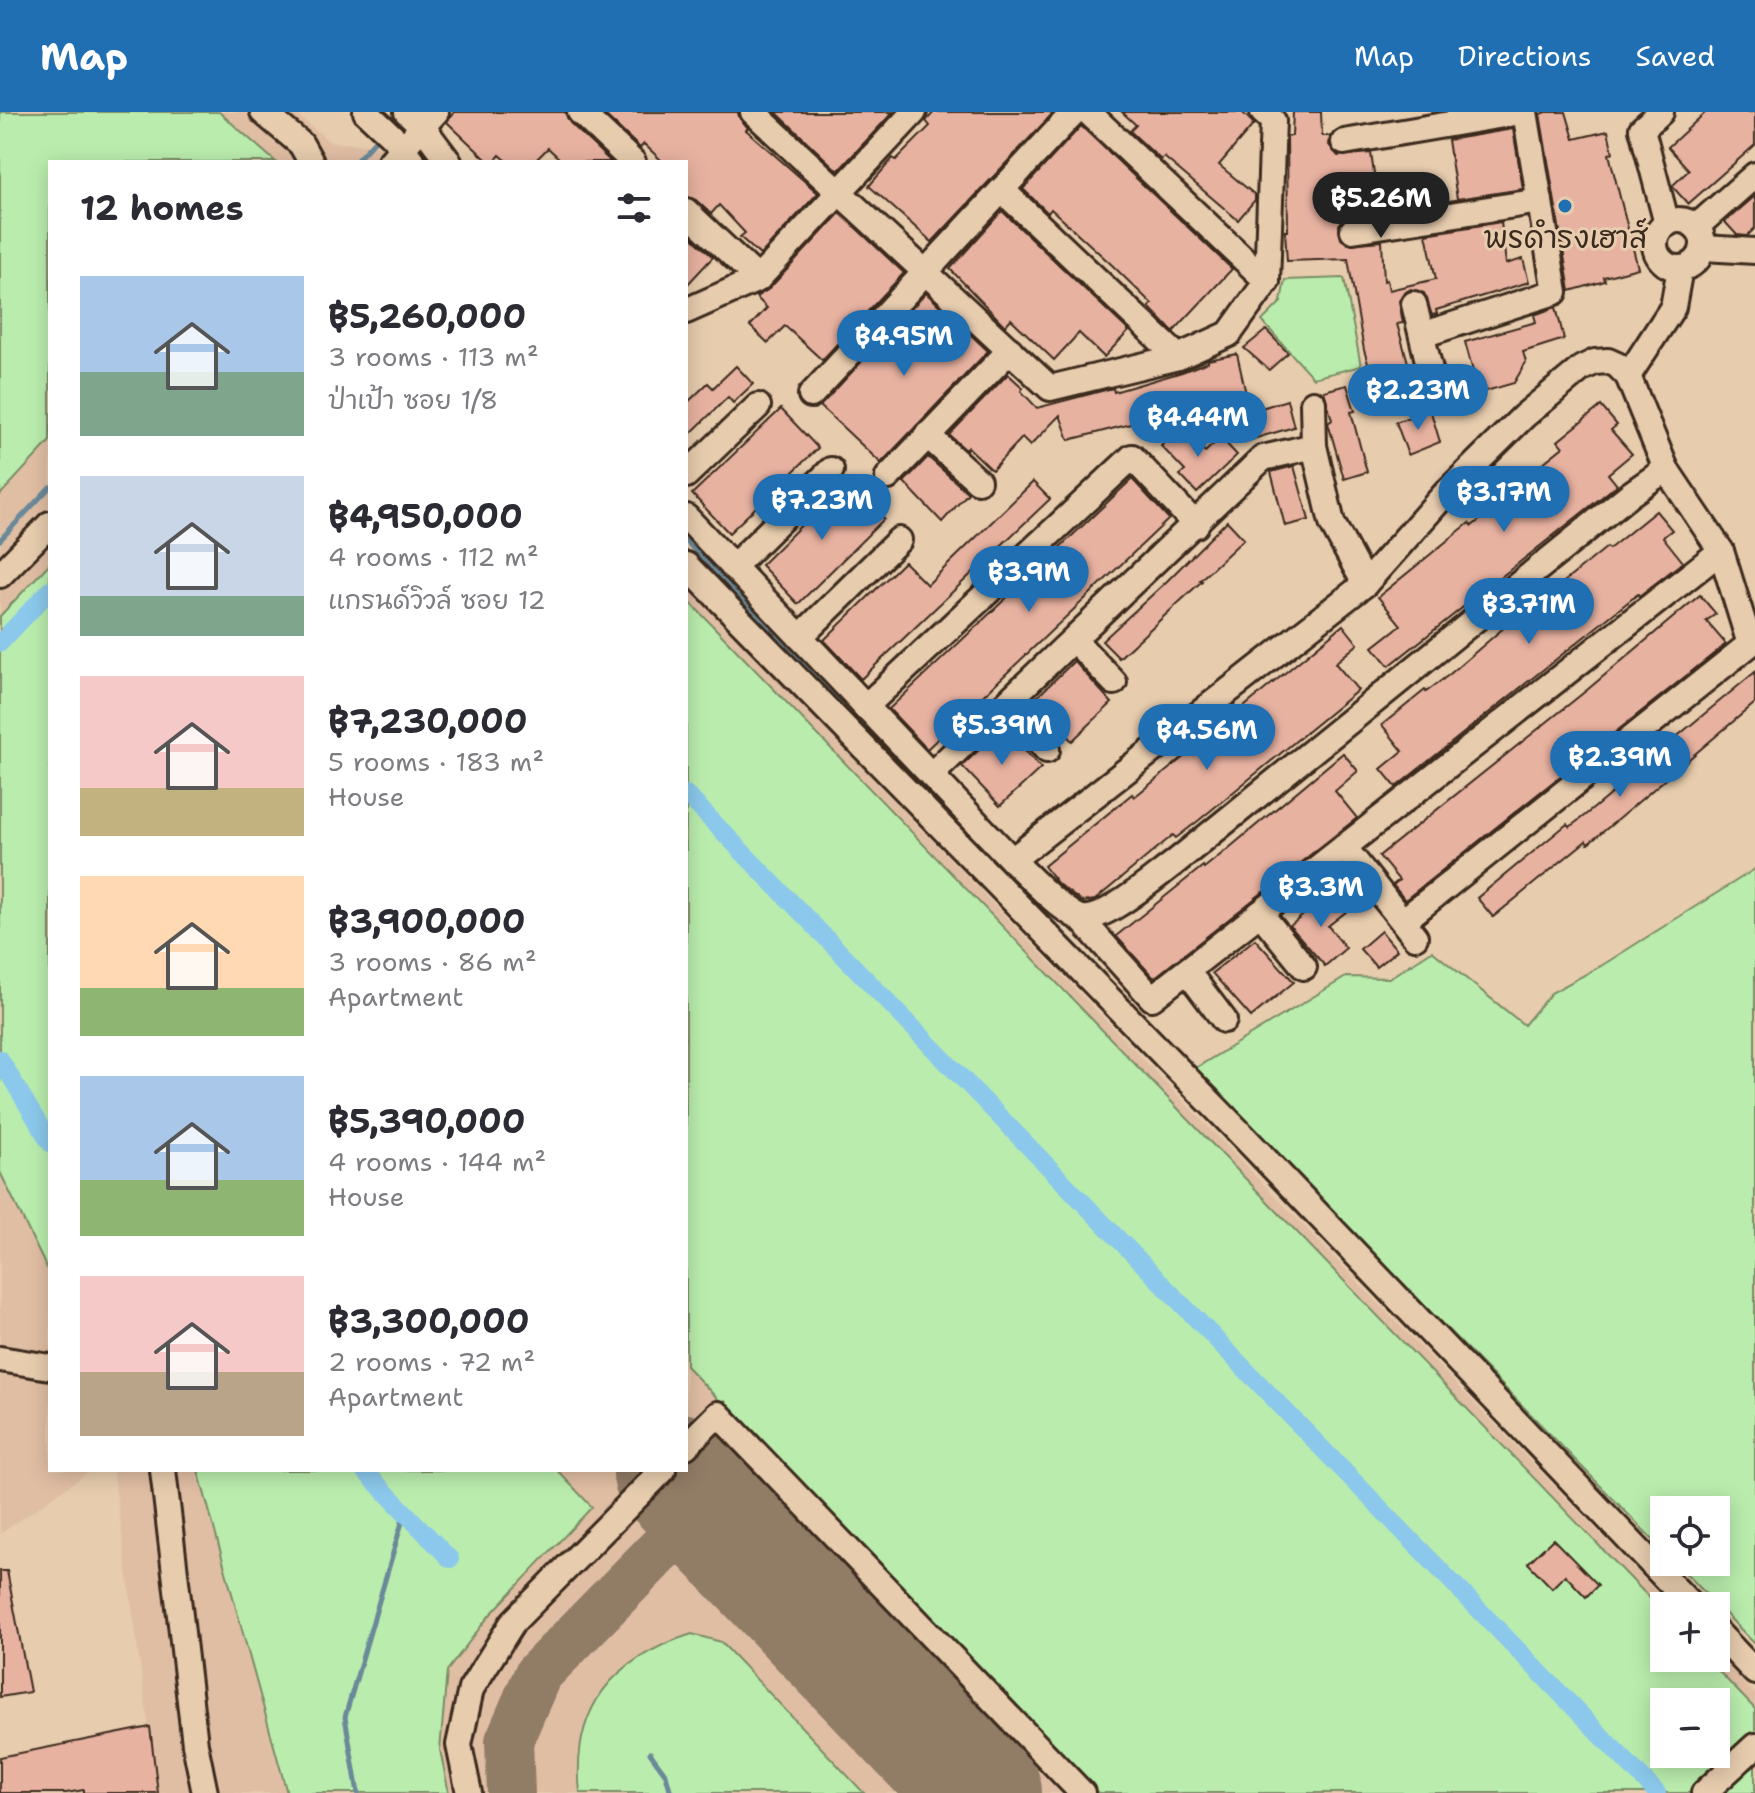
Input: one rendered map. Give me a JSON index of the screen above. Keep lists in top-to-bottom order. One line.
{"places":["พรดำรงเฮาส์"],"page":{"header":"Map","nav":["Map","Directions","Saved"],"heading":"12 homes","price":["฿5.26M","฿4.95M","฿2.23M","฿4.44M","฿3.17M","฿7.23M","฿3.9M","฿3.71M","฿5.39M","฿4.56M","฿2.39M","฿3.3M"],"list":[{"name":"฿5,260,000","note":"3 rooms · 113 m² · ป่าเป้า ซอย 1/8"},{"name":"฿4,950,000","note":"4 rooms · 112 m² · แกรนด์วิวล์ ซอย 12"},{"name":"฿7,230,000","note":"5 rooms · 183 m² · House"},{"name":"฿3,900,000","note":"3 rooms · 86 m² · Apartment"},{"name":"฿5,390,000","note":"4 rooms · 144 m² · House"},{"name":"฿3,300,000","note":"2 rooms · 72 m² · Apartment"}],"map_buttons":["+","−"]}}
